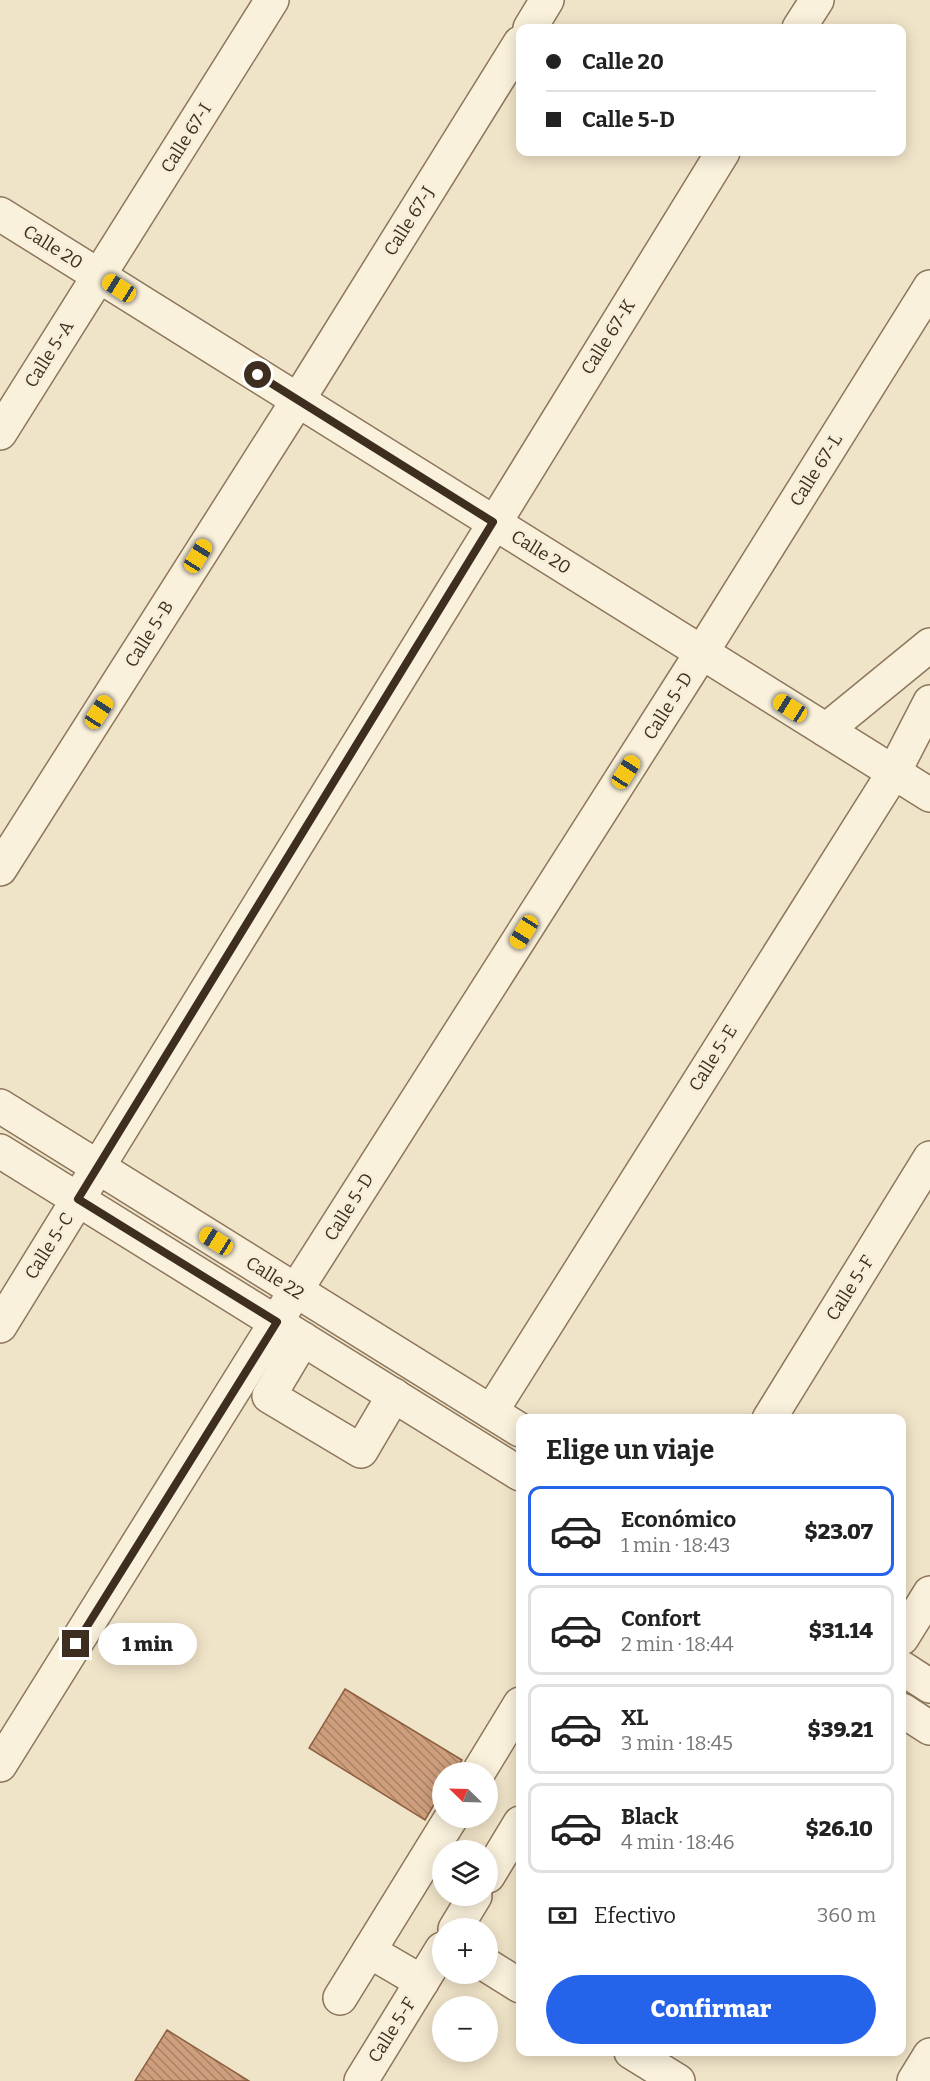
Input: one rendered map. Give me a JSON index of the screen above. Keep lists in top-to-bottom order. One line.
{"streets":{"street":["Calle 67-I","Calle 67-J","Calle 20","Calle 67-K","Calle 5-A","Calle 67-L","Calle 5-B","Calle 5-D","Calle 5-E","Calle 5-C","Calle 22","Calle 5-F"]},"crossings":[["Calle 67-I","Calle 20"],["Calle 67-I","Calle 5-A"],["Calle 67-J","Calle 20"],["Calle 67-J","Calle 5-B"],["Calle 20","Calle 67-K"],["Calle 20","Calle 5-A"],["Calle 20","Calle 67-L"],["Calle 20","Calle 5-B"],["Calle 20","Calle 5-D"],["Calle 20","Calle 5-E"],["Calle 20","Calle 5-C"],["Calle 67-K","Calle 5-C"],["Calle 67-L","Calle 5-D"],["Calle 5-D","Calle 22"],["Calle 5-E","Calle 22"],["Calle 5-C","Calle 22"]],"north":"top left","page":{"banner":["Calle 20","Calle 5-D"],"heading":"Elige un viaje","list":[{"name":"Económico","note":"1 min · 18:43","value":"$23.07"},{"name":"Confort","note":"2 min · 18:44","value":"$31.14"},{"name":"XL","note":"3 min · 18:45","value":"$39.21"},{"name":"Black","note":"4 min · 18:46","value":"$26.10"}],"bubble":"1 min","map_buttons":["+","−"],"pay":["Efectivo","360 m"],"buttons":"Confirmar"}}
